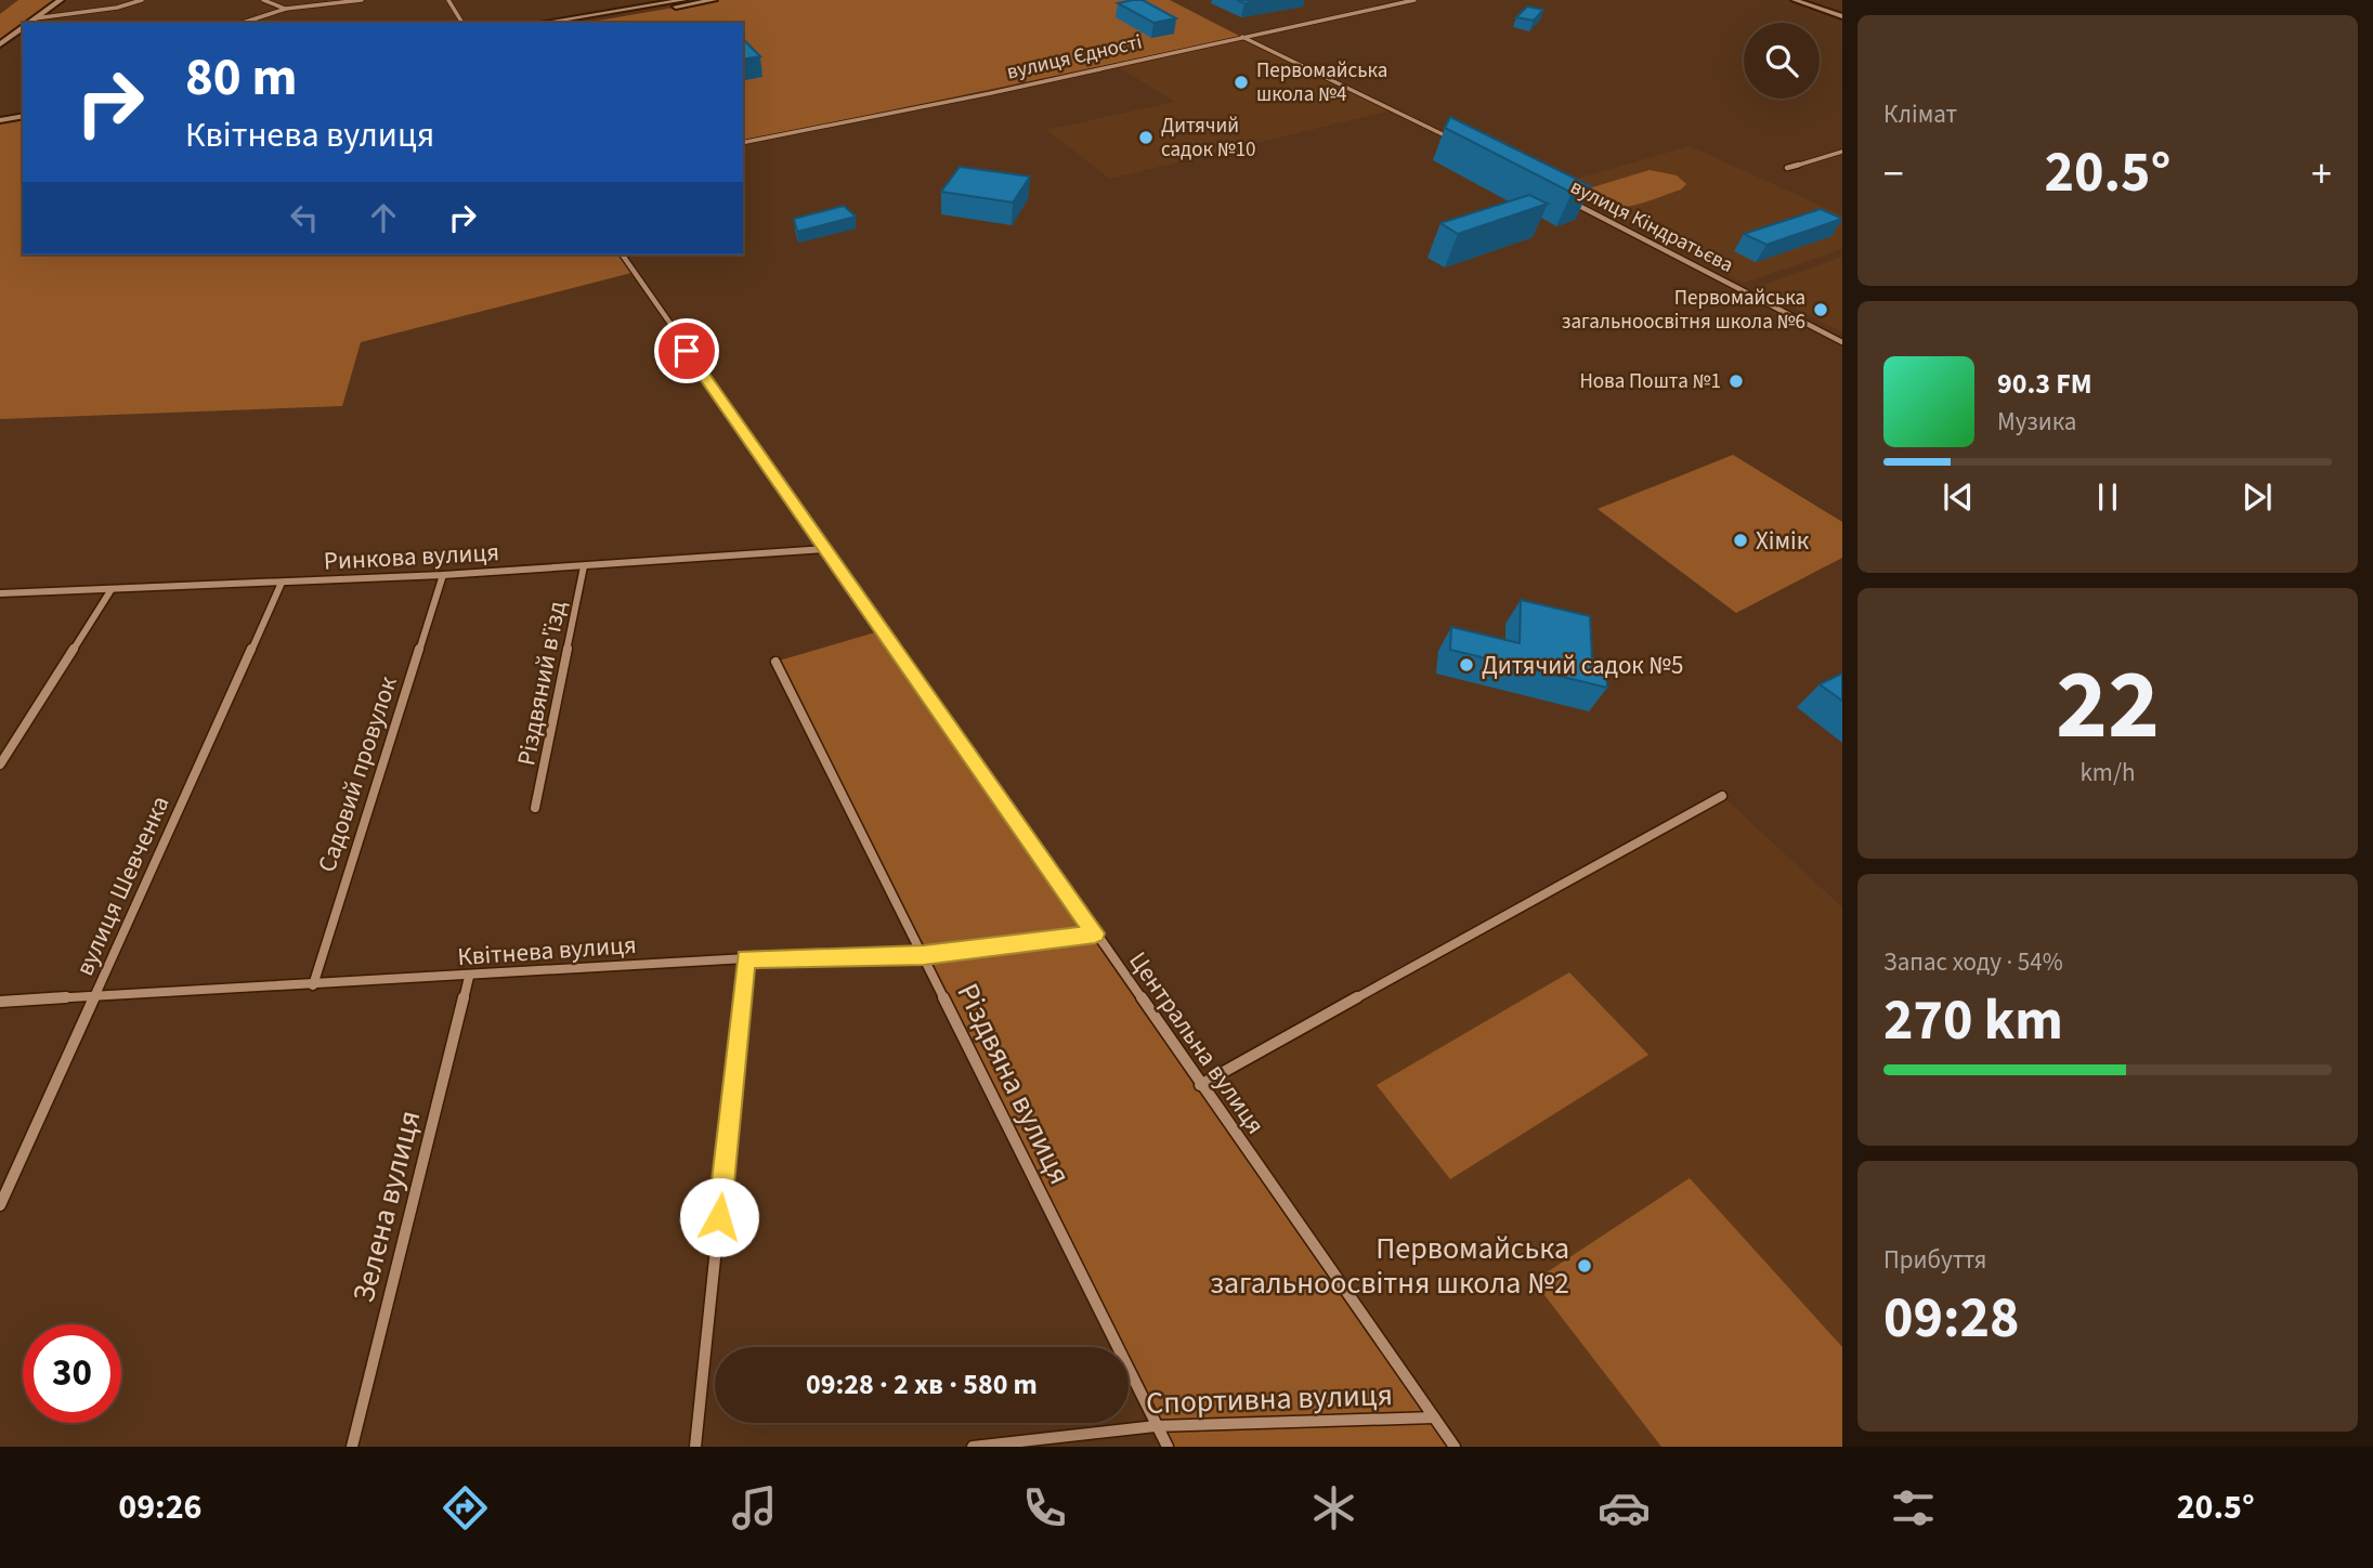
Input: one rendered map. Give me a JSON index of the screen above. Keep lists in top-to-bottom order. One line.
{"streets":{"street":["вулиця Єдності","вулиця Кіндратьєва","Ринкова вулиця","Різдвяний в'їзд","Садовий провулок","вулиця Шевченка","Квітнева вулиця","Центральна вулиця","Різдвяна вулиця","Зелена вулиця","Спортивна вулиця"]},"crossings":[["Ринкова вулиця","Різдвяний в'їзд"],["Ринкова вулиця","Садовий провулок"],["Ринкова вулиця","вулиця Шевченка"],["Ринкова вулиця","Центральна вулиця"],["Садовий провулок","Квітнева вулиця"],["вулиця Шевченка","Квітнева вулиця"],["Квітнева вулиця","Центральна вулиця"],["Квітнева вулиця","Різдвяна вулиця"],["Квітнева вулиця","Зелена вулиця"],["Центральна вулиця","Спортивна вулиця"],["Різдвяна вулиця","Спортивна вулиця"]],"places":["Первомайська школа №4","Дитячий садок №10","Первомайська загальноосвітня школа №6","Нова Пошта №1","Хімік","Дитячий садок №5","Первомайська загальноосвітня школа №2"],"page":{"tile":["Клімат",["22","km/h"],["Запас ходу · 54%","270 km"],["Прибуття","09:28"]],"turn":["80 m","Квітнева вулиця"],"heat":["−","20.5°","+"],"song":["90.3 FM","Музика"],"limit":"30","trip":"09:28 · 2 хв · 580 m","tabs":["09:26","20.5°"]}}
